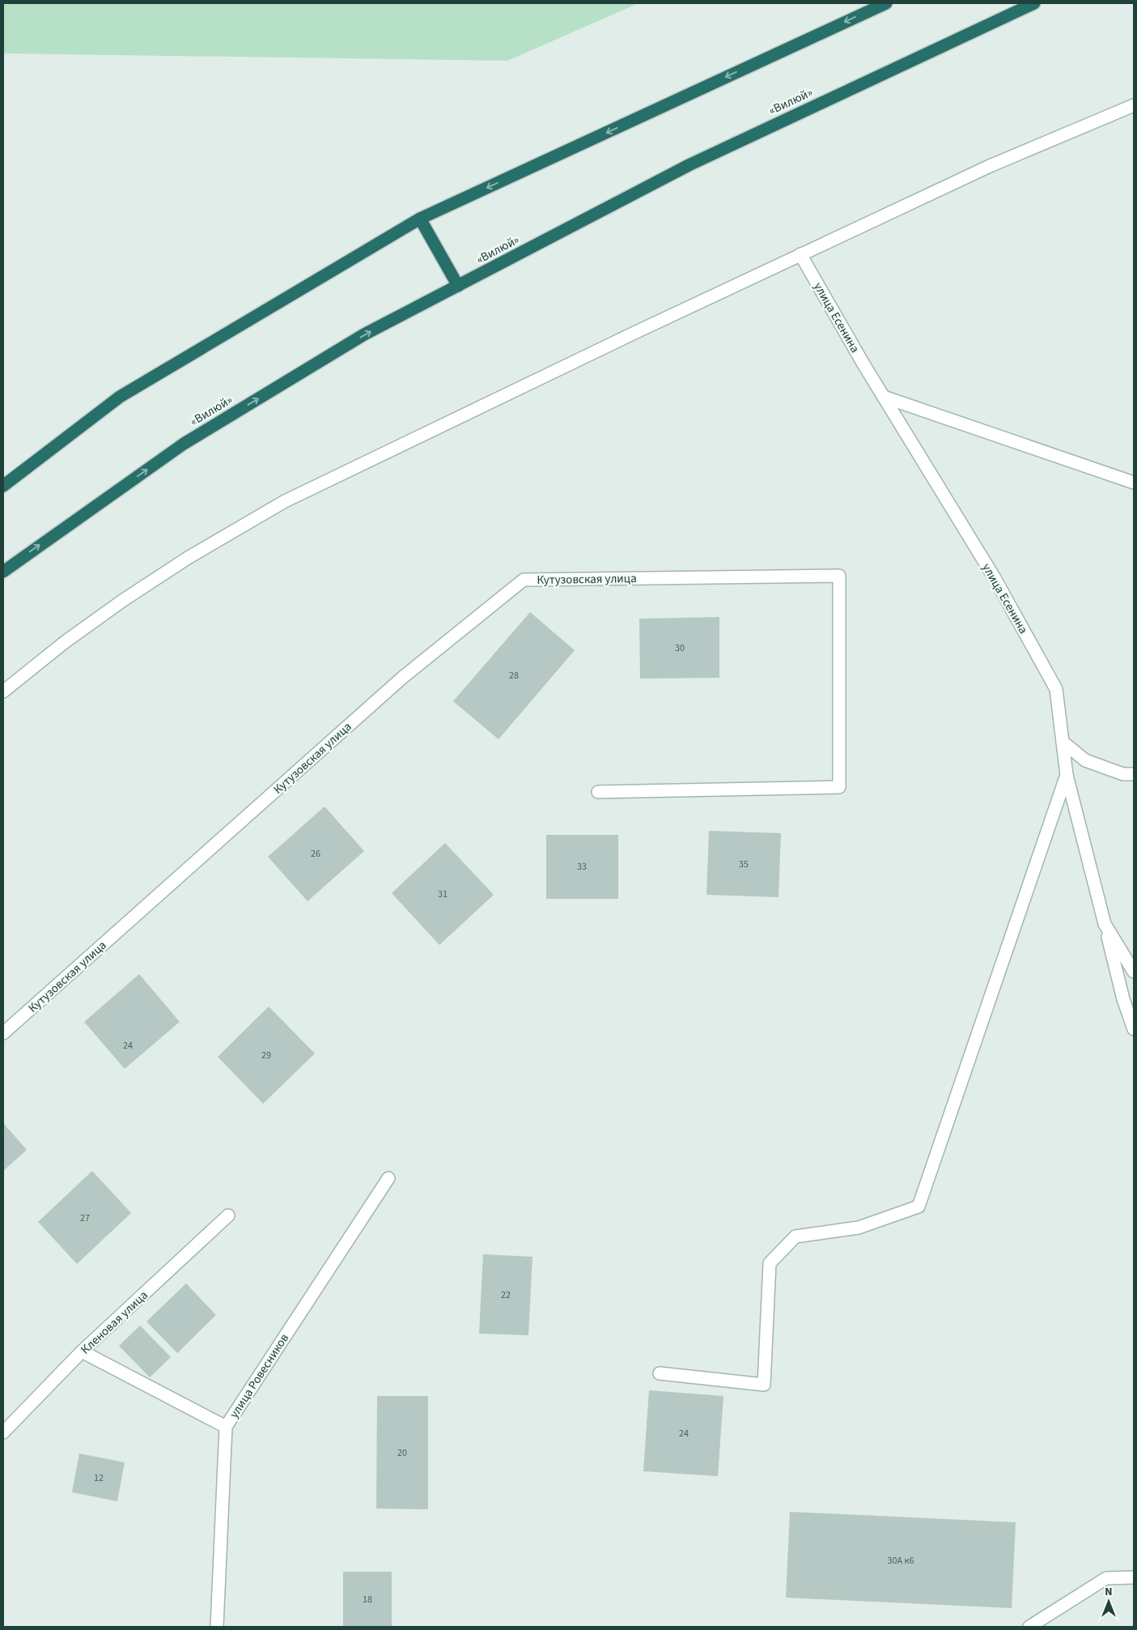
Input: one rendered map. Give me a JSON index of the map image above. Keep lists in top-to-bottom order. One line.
{"streets":{"highway":["«Вилюй»"],"street":["улица Есенина","Кутузовская улица","Кленовая улица","улица Ровесников"]},"house_numbers":["30","28","26","35","33","31","24","29","27","22","24","20","12","30А к6","18"],"north":"top"}
